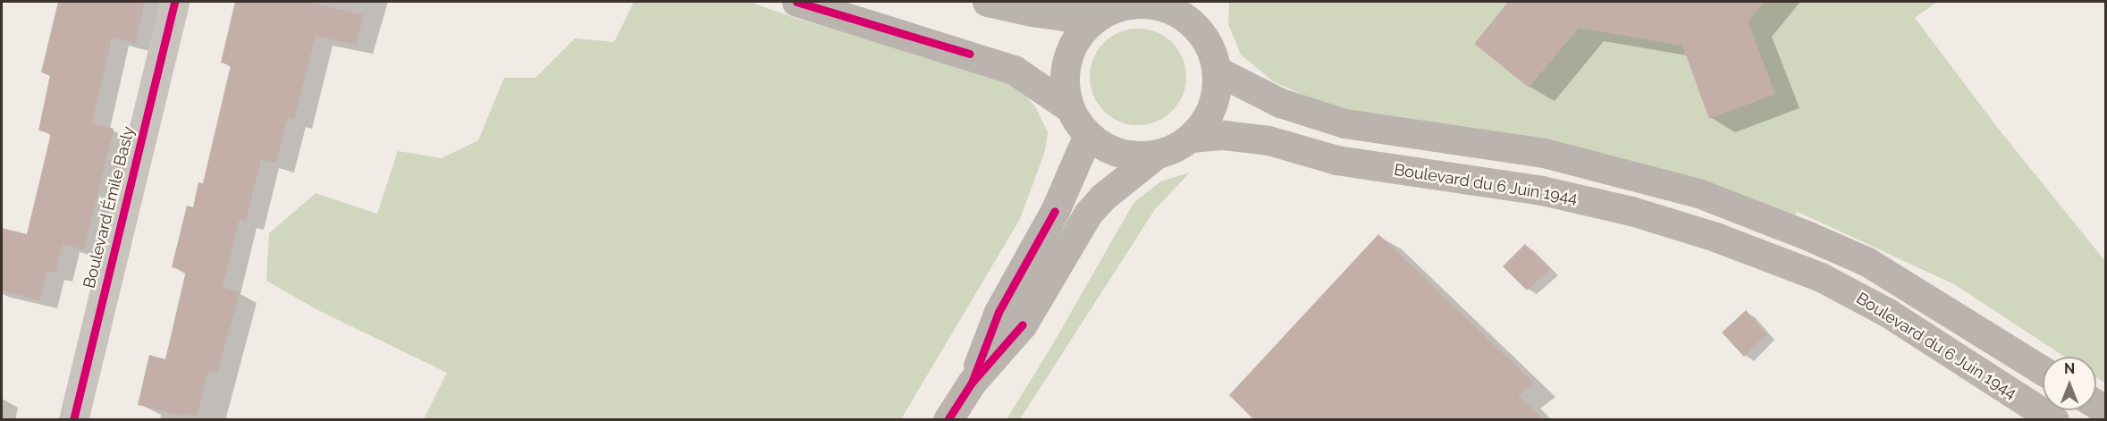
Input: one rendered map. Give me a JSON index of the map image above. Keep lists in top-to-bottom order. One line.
{"streets":{"main road":["Boulevard du 6 Juin 1944"],"street":["Boulevard Émile Basly"]},"north":"top"}
